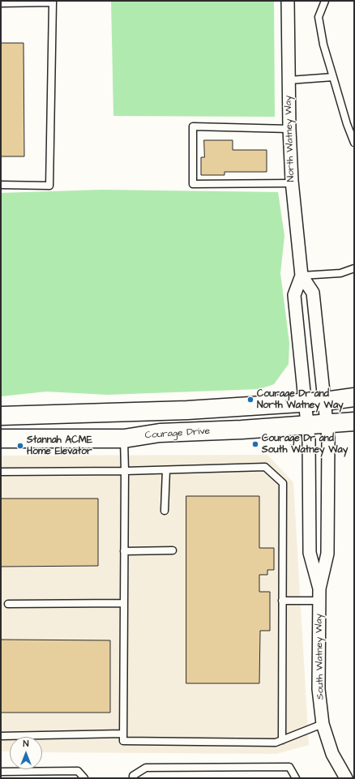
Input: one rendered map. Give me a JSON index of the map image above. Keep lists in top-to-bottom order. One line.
{"streets":{"street":["North Watney Way","Courage Drive","South Watney Way"]},"crossings":[["North Watney Way","Courage Drive"],["North Watney Way","South Watney Way"],["Courage Drive","South Watney Way"]],"places":["Courage Dr and North Watney Way","Courage Dr and South Watney Way","Stannah ACME Home Elevator"],"north":"top"}
